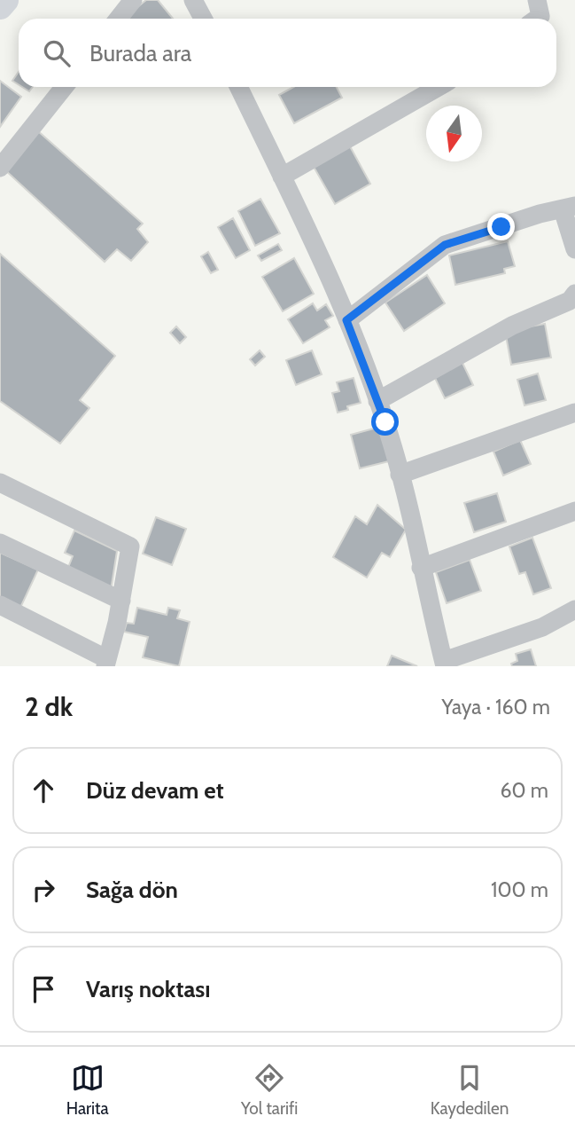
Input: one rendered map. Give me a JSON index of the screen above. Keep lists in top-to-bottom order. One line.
{"north":"bottom","page":{"search":"Burada ara","heading":["2 dk","Yaya · 160 m"],"list":[["Düz devam et","60 m"],["Sağa dön","100 m"],"Varış noktası"],"nav":["Harita","Yol tarifi","Kaydedilen"]}}
